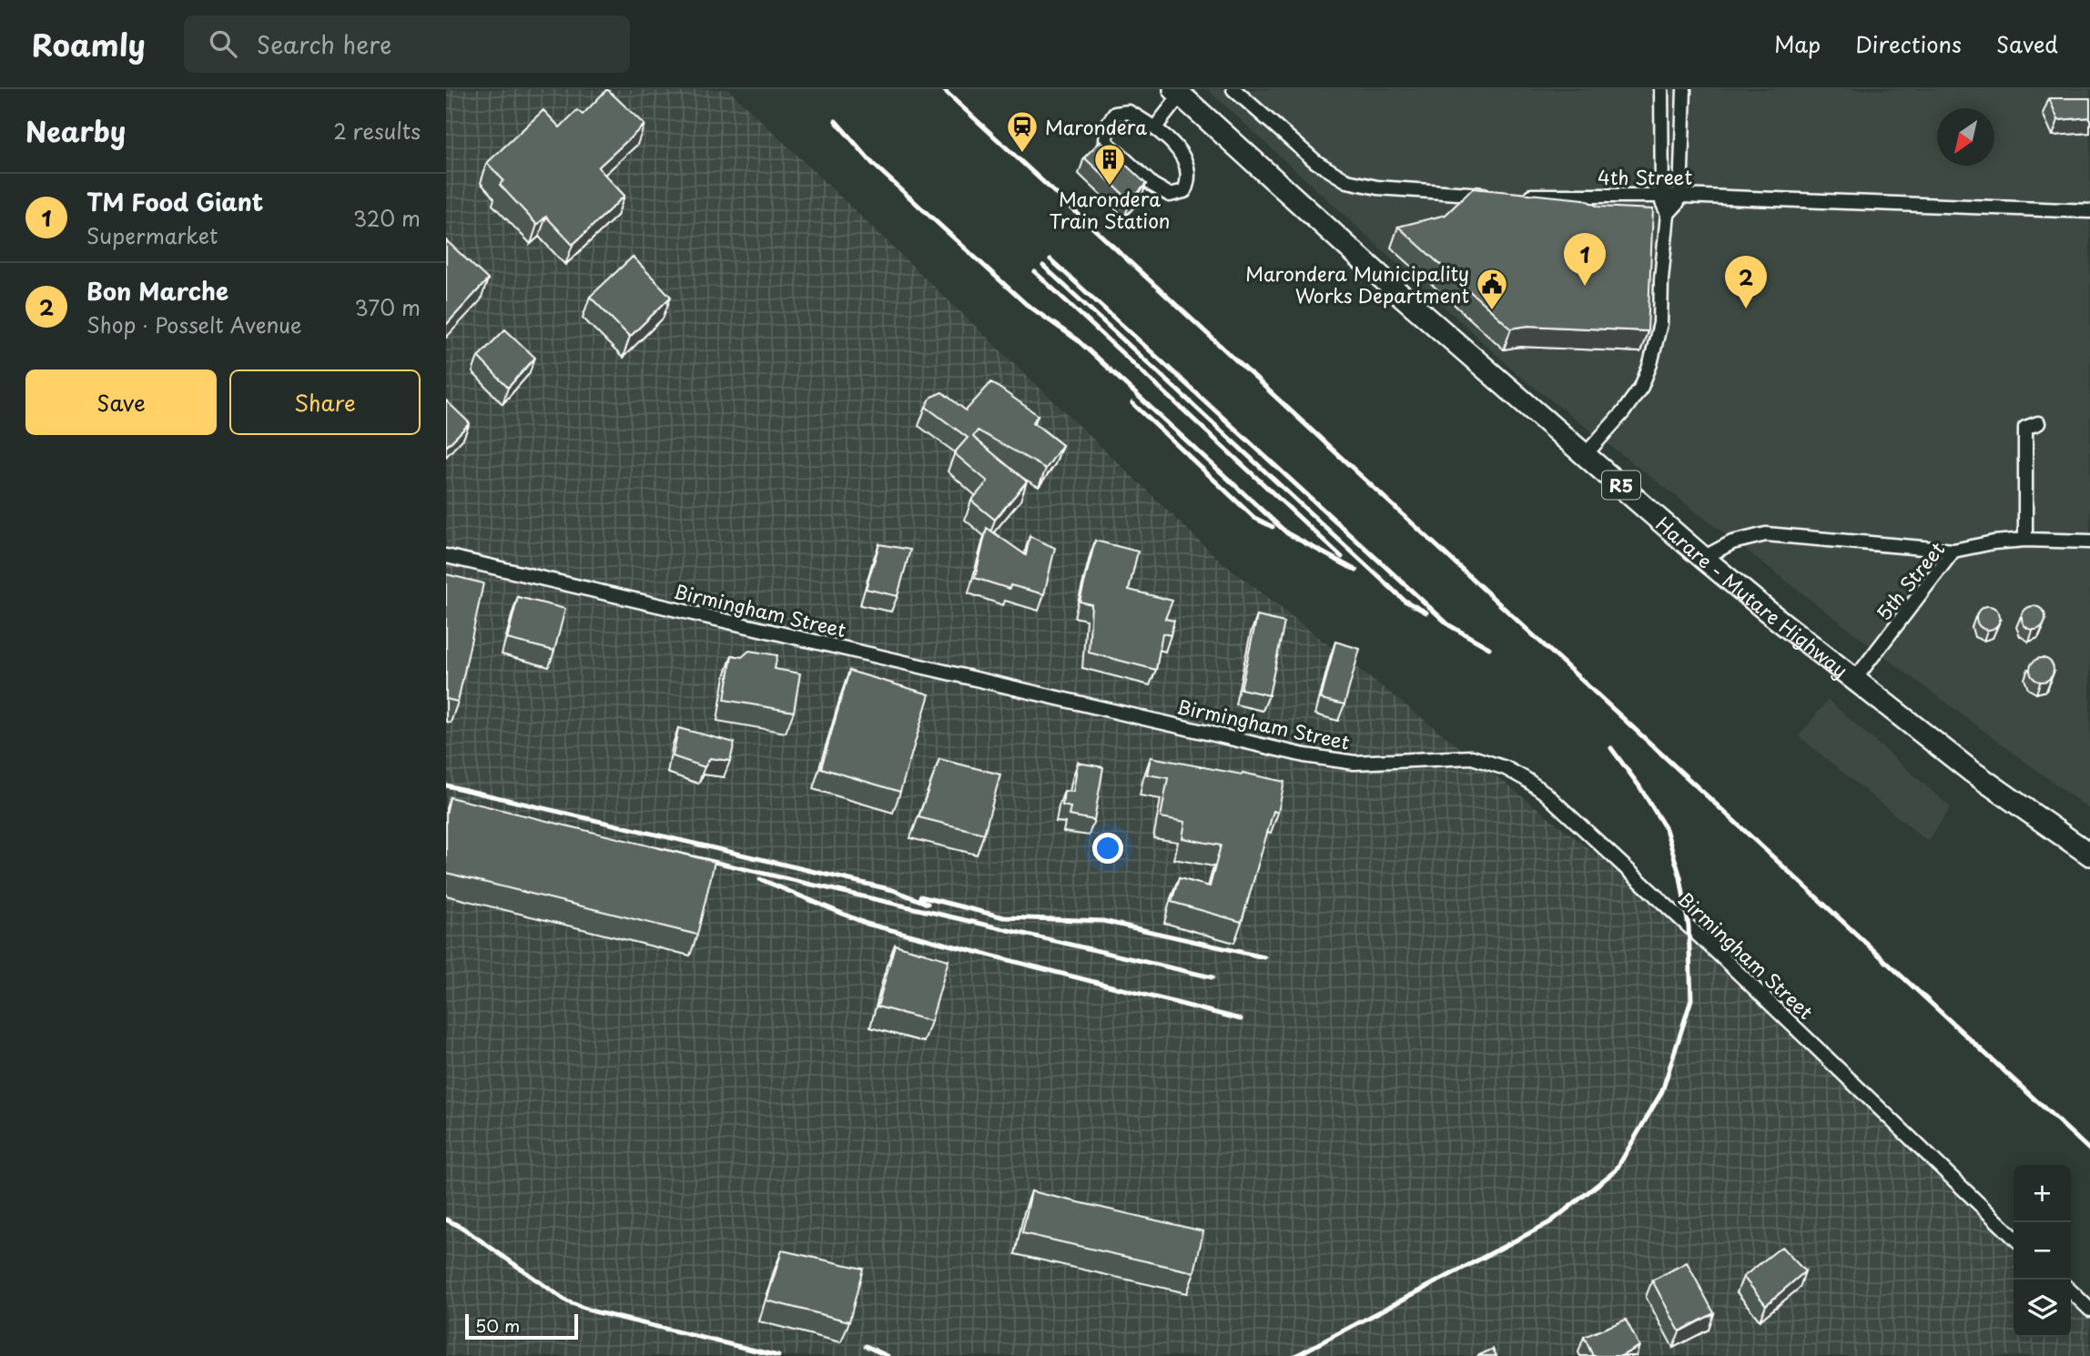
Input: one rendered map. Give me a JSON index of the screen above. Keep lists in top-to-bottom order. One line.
{"streets":{"highway":["R5","Harare - Mutare Highway"],"street":["4th Street","5th Street","Birmingham Street"]},"crossings":[["5th Street","Harare - Mutare Highway"]],"places":{"station":["Marondera"],"building":["Marondera Train Station"],"public building":["Marondera Municipality Works Department"]},"scale_bar":"50 m","north":"bottom left","page":{"header":"Roamly","search":"Search here","nav":["Map","Directions","Saved"],"heading":["Nearby","2 results"],"list":[{"mark":"1","name":"TM Food Giant","note":"Supermarket","value":"320 m"},{"mark":"2","name":"Bon Marche","note":"Shop · Posselt Avenue","value":"370 m"}],"pins":["1","2"],"buttons":["Save","Share"],"map_buttons":["+","−"],"scale":"50 m"}}
